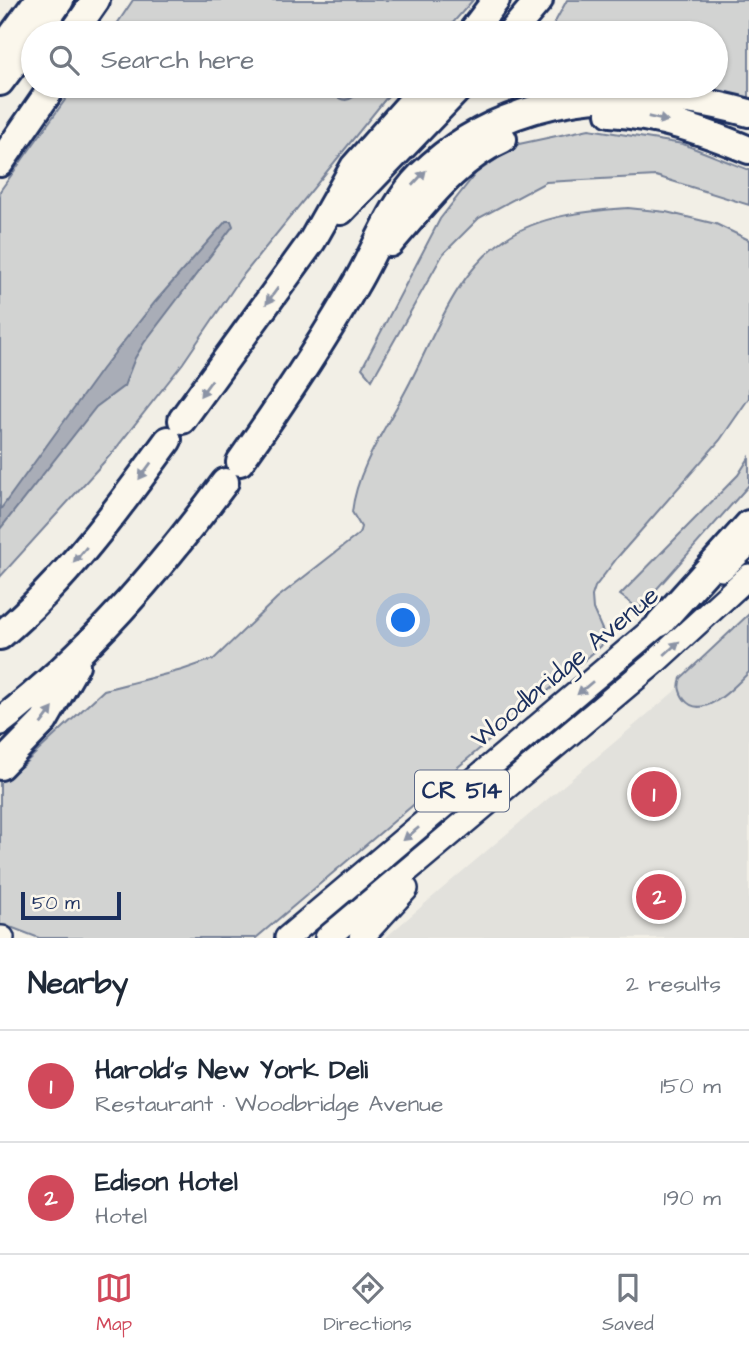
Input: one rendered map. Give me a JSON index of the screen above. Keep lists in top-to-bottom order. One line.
{"streets":{"main road":["Woodbridge Avenue","CR 514"]},"scale_bar":"50 m","page":{"search":"Search here","pins":["1","2"],"scale":"50 m","heading":["Nearby","2 results"],"list":[{"mark":"1","name":"Harold's New York Deli","note":"Restaurant · Woodbridge Avenue","value":"150 m"},{"mark":"2","name":"Edison Hotel","note":"Hotel","value":"190 m"}],"nav":["Map","Directions","Saved"]}}
